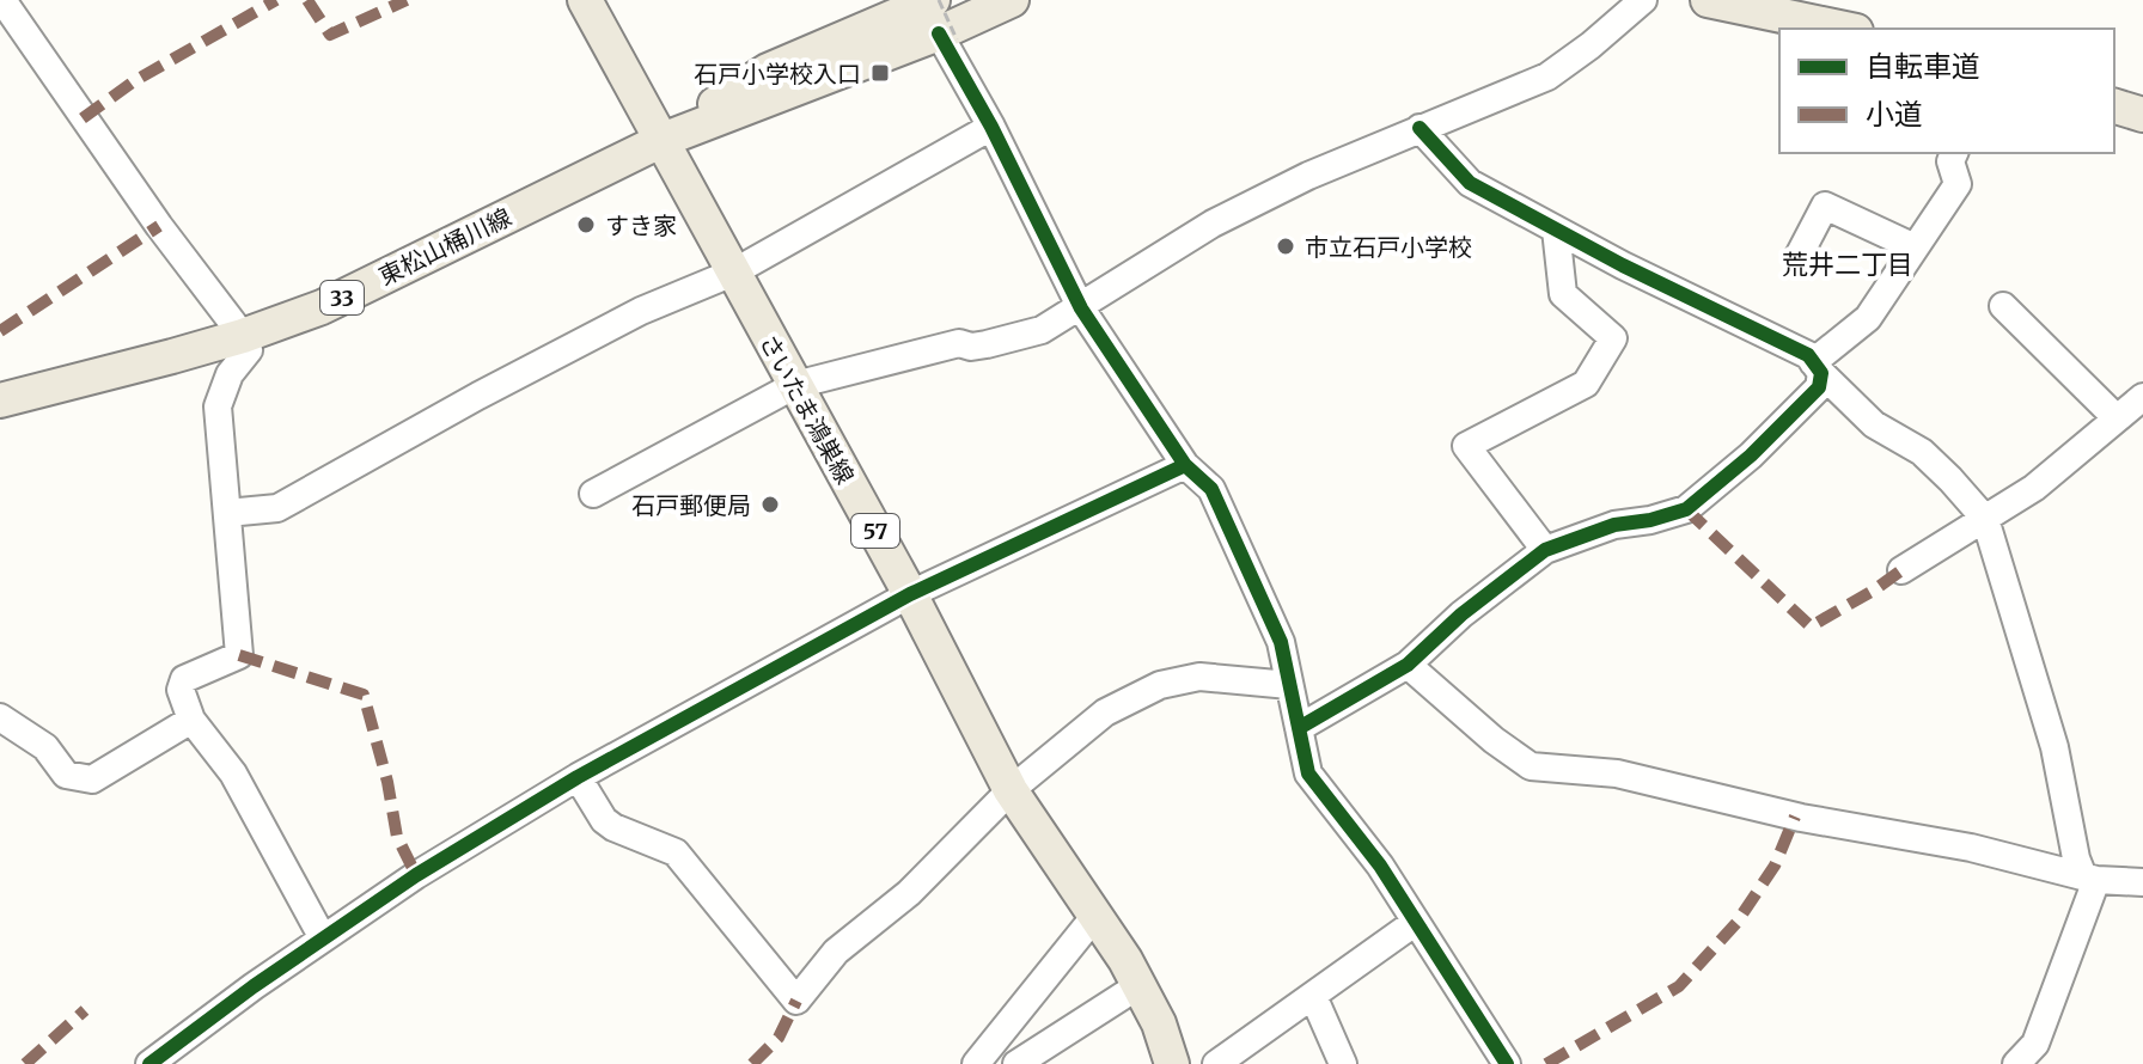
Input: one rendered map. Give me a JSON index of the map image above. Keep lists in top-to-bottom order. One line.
{"streets":{"main road":["東松山桶川線","33","さいたま鴻巣線","57"]},"crossings":[["東松山桶川線","さいたま鴻巣線"]],"districts":["荒井二丁目"],"places":{"transit":["石戸小学校入口"],"other":["すき家","市立石戸小学校","石戸郵便局"]},"legend":["自転車道","小道"]}
